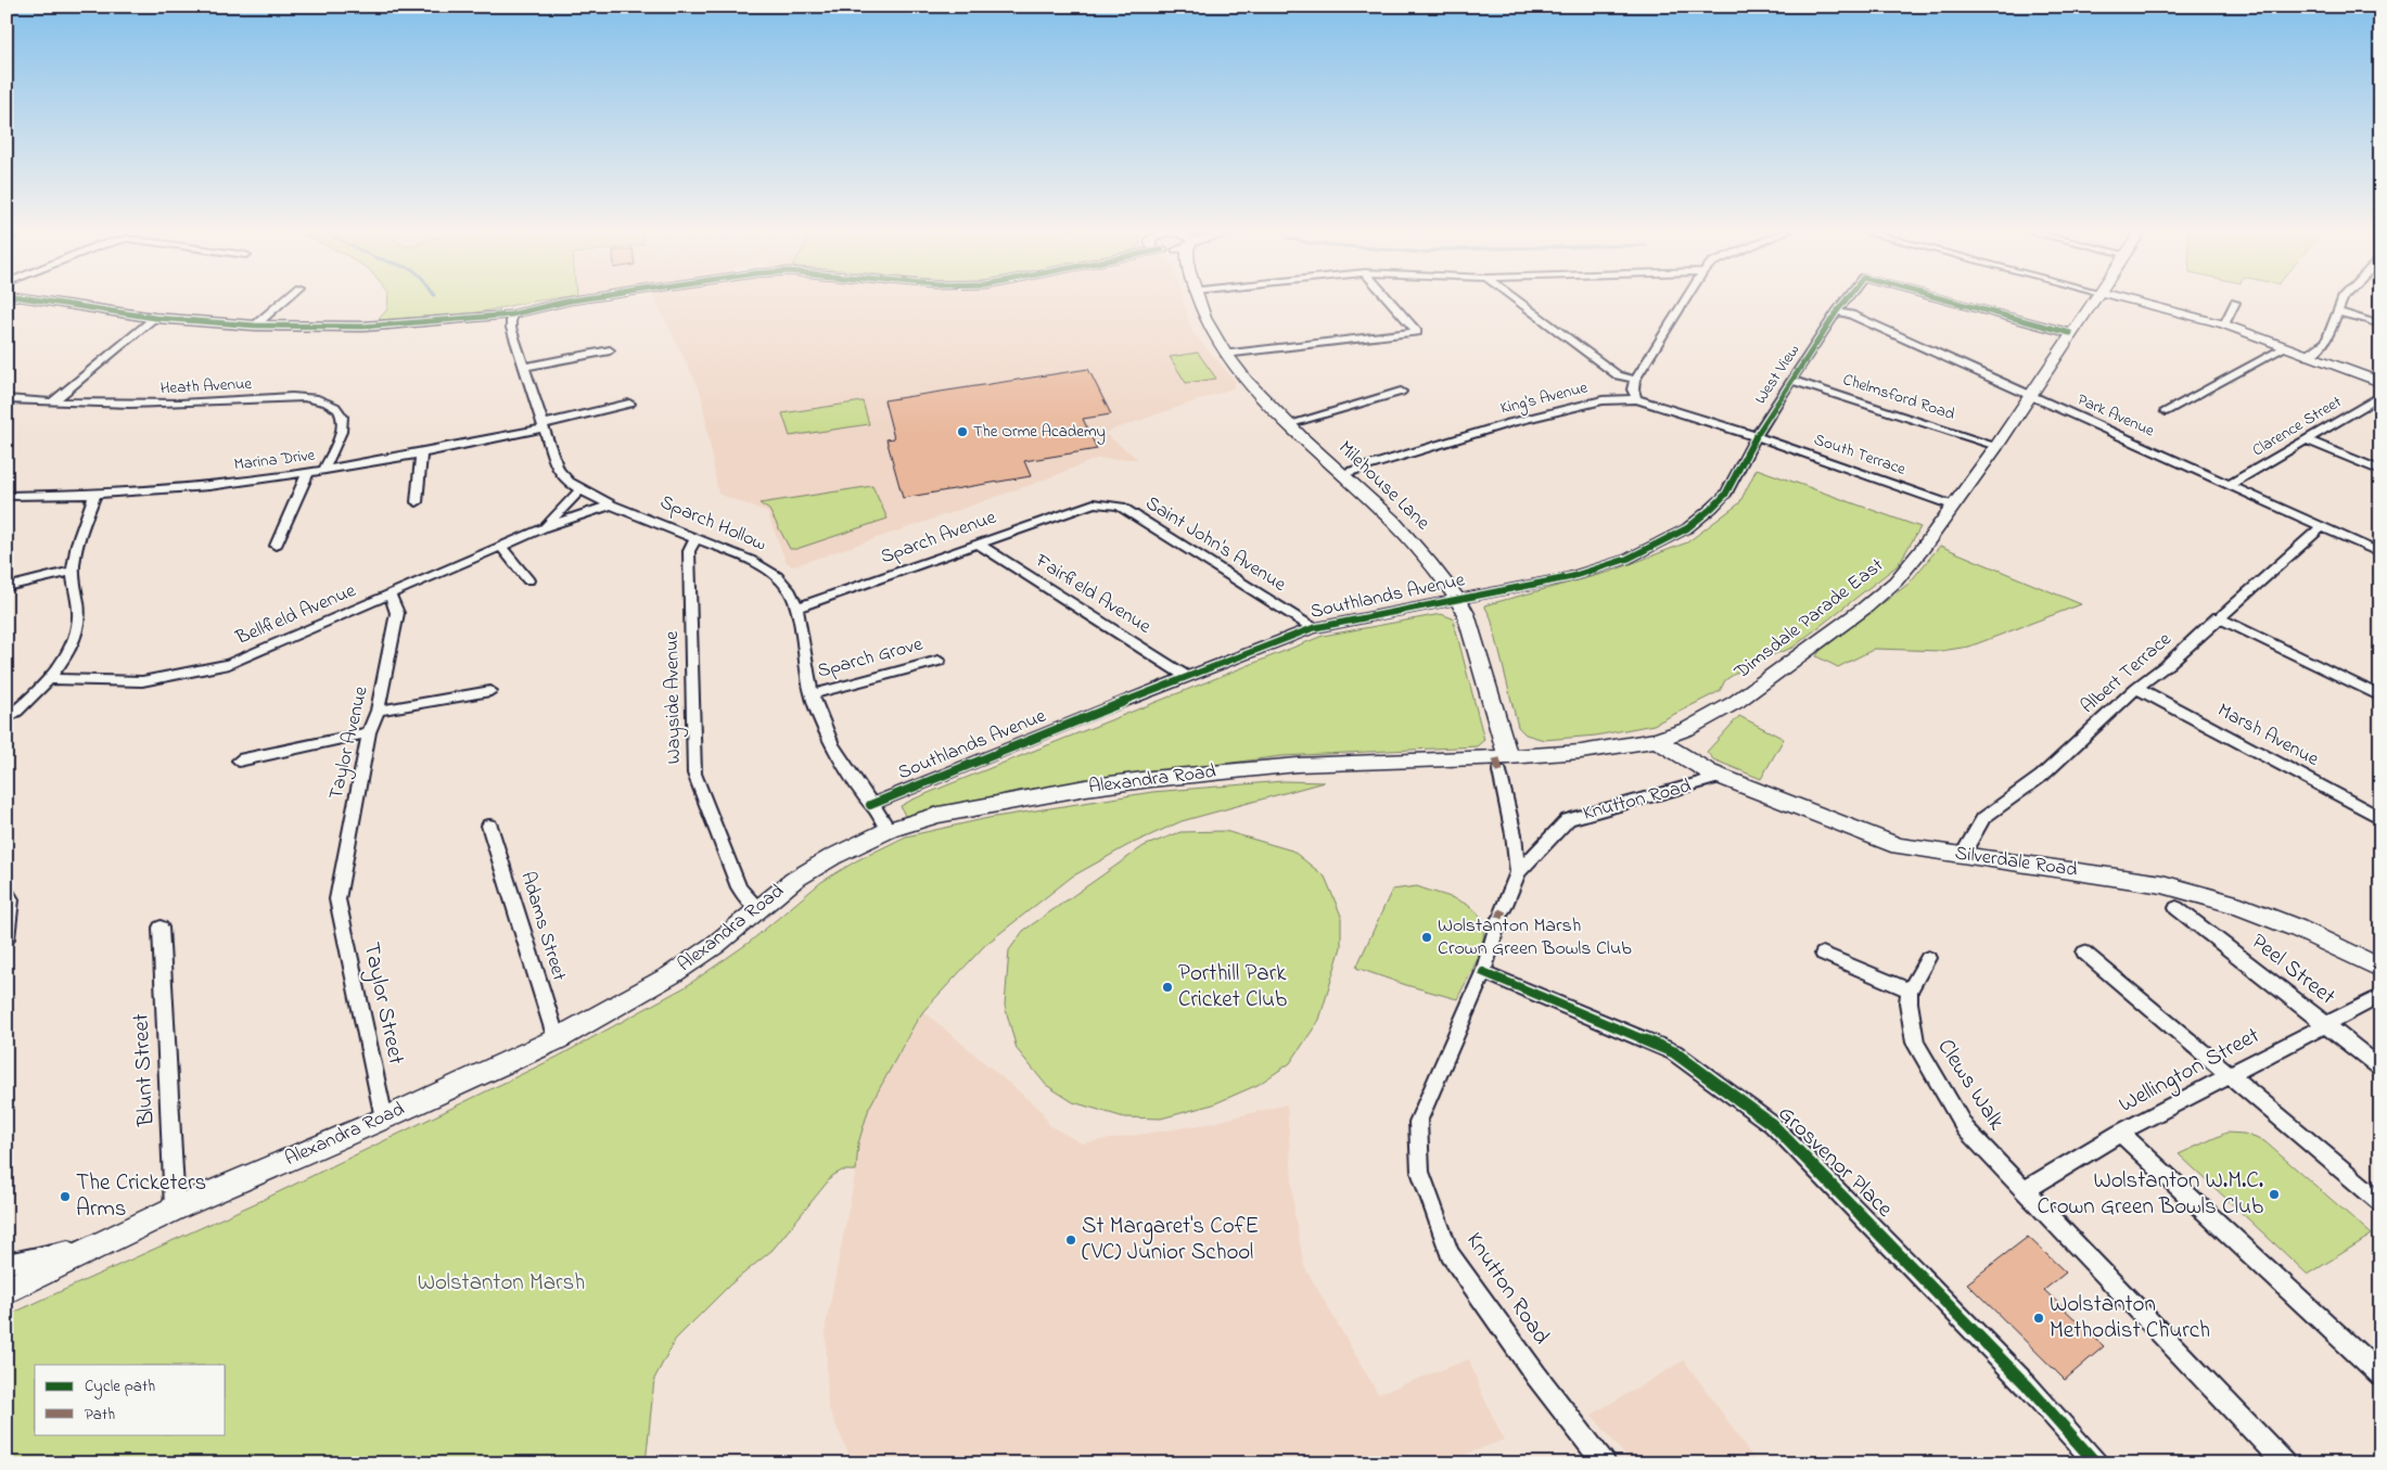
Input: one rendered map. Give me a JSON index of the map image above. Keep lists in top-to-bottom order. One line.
{"streets":{"main road":["Milehouse Lane","Dimsdale Parade East","Alexandra Road","Silverdale Road"],"street":["West View","Heath Avenue","Chelmsford Road","King's Avenue","Park Avenue","Clarence Street","South Terrace","Marina Drive","Sparch Hollow","Sparch Avenue","Saint John's Avenue","Fairfield Avenue","Southlands Avenue","Bellfield Avenue","Sparch Grove","Albert Terrace","Wayside Avenue","Marsh Avenue","Taylor Avenue","Knutton Road","Adams Street","Peel Street","Taylor Street","Blunt Street","Wellington Street","Clews Walk","Grosvenor Place"]},"crossings":[["West View","Chelmsford Road"],["West View","King's Avenue"],["West View","Park Avenue"],["West View","South Terrace"],["West View","Southlands Avenue"],["West View","Dimsdale Parade East"],["Heath Avenue","Marina Drive"],["Chelmsford Road","Dimsdale Parade East"],["King's Avenue","South Terrace"],["King's Avenue","Milehouse Lane"],["King's Avenue","Southlands Avenue"],["Park Avenue","Clarence Street"],["Park Avenue","Dimsdale Parade East"],["Park Avenue","Albert Terrace"],["South Terrace","Southlands Avenue"],["South Terrace","Dimsdale Parade East"],["Marina Drive","Sparch Hollow"],["Milehouse Lane","Southlands Avenue"],["Milehouse Lane","Dimsdale Parade East"],["Milehouse Lane","Alexandra Road"],["Sparch Hollow","Sparch Avenue"],["Sparch Hollow","Southlands Avenue"],["Sparch Hollow","Bellfield Avenue"],["Sparch Hollow","Sparch Grove"],["Sparch Hollow","Wayside Avenue"],["Sparch Hollow","Alexandra Road"],["Sparch Avenue","Saint John's Avenue"],["Sparch Avenue","Fairfield Avenue"],["Saint John's Avenue","Southlands Avenue"],["Fairfield Avenue","Southlands Avenue"],["Bellfield Avenue","Taylor Avenue"],["Dimsdale Parade East","Alexandra Road"],["Dimsdale Parade East","Silverdale Road"],["Albert Terrace","Marsh Avenue"],["Albert Terrace","Silverdale Road"],["Wayside Avenue","Alexandra Road"],["Taylor Avenue","Taylor Street"],["Alexandra Road","Adams Street"],["Alexandra Road","Taylor Street"],["Alexandra Road","Blunt Street"],["Knutton Road","Silverdale Road"],["Knutton Road","Grosvenor Place"],["Peel Street","Wellington Street"],["Wellington Street","Clews Walk"]],"parks":["Wolstanton Marsh"],"places":["The Orme Academy","Wolstanton Marsh Crown Green Bowls Club","Porthill Park Cricket Club","Wolstanton W.M.C. Crown Green Bowls Club","The Cricketers Arms","St Margaret's CofE (VC) Junior School","Wolstanton Methodist Church"],"legend":["Cycle path","Path"]}
